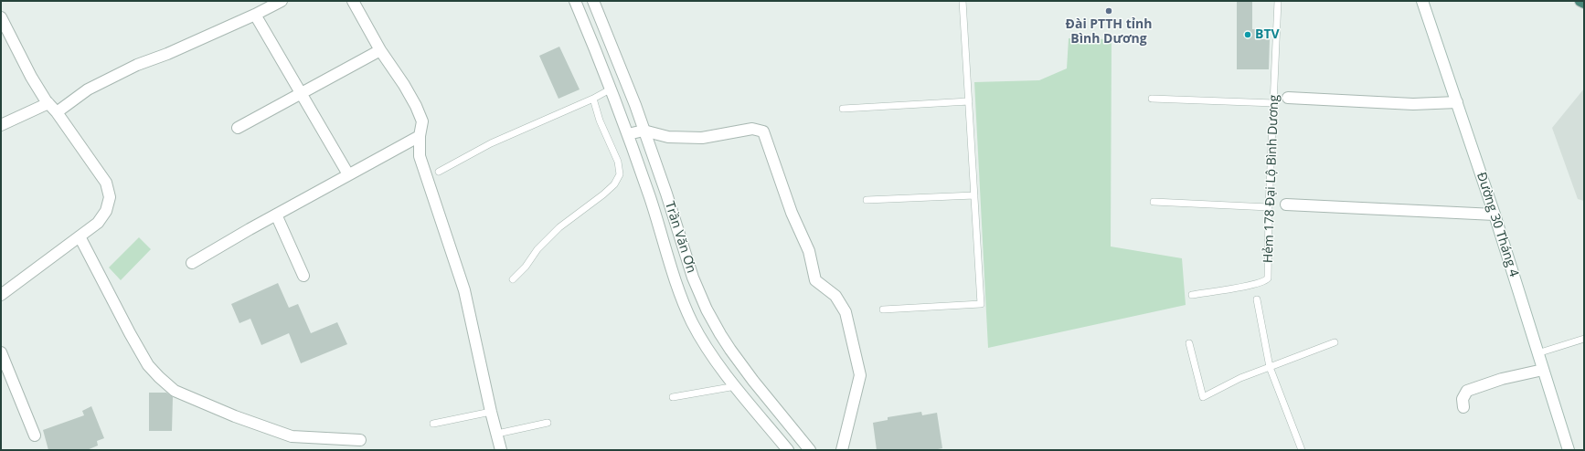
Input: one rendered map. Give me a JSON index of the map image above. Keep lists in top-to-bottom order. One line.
{"streets":{"street":["Đường 30 Tháng 4","Trần Văn Ơn"],"lane":["Hẻm 178 Đại Lộ Bình Dương"]},"places":["Đài PTTH tỉnh Bình Dương","BTV"]}
